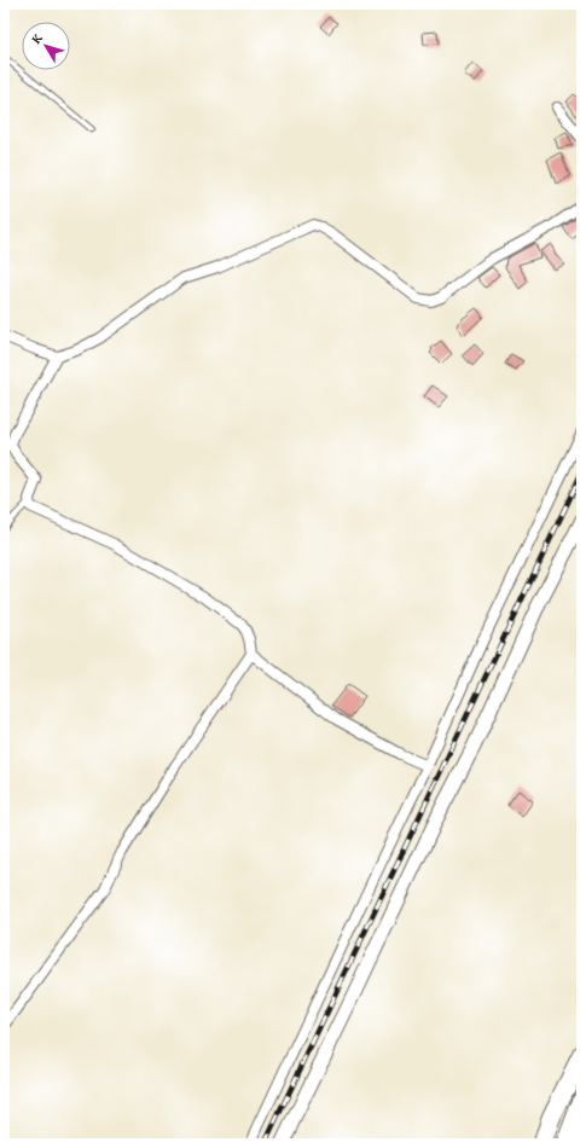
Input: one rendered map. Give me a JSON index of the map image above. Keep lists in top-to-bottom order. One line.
{"north":"top left"}
